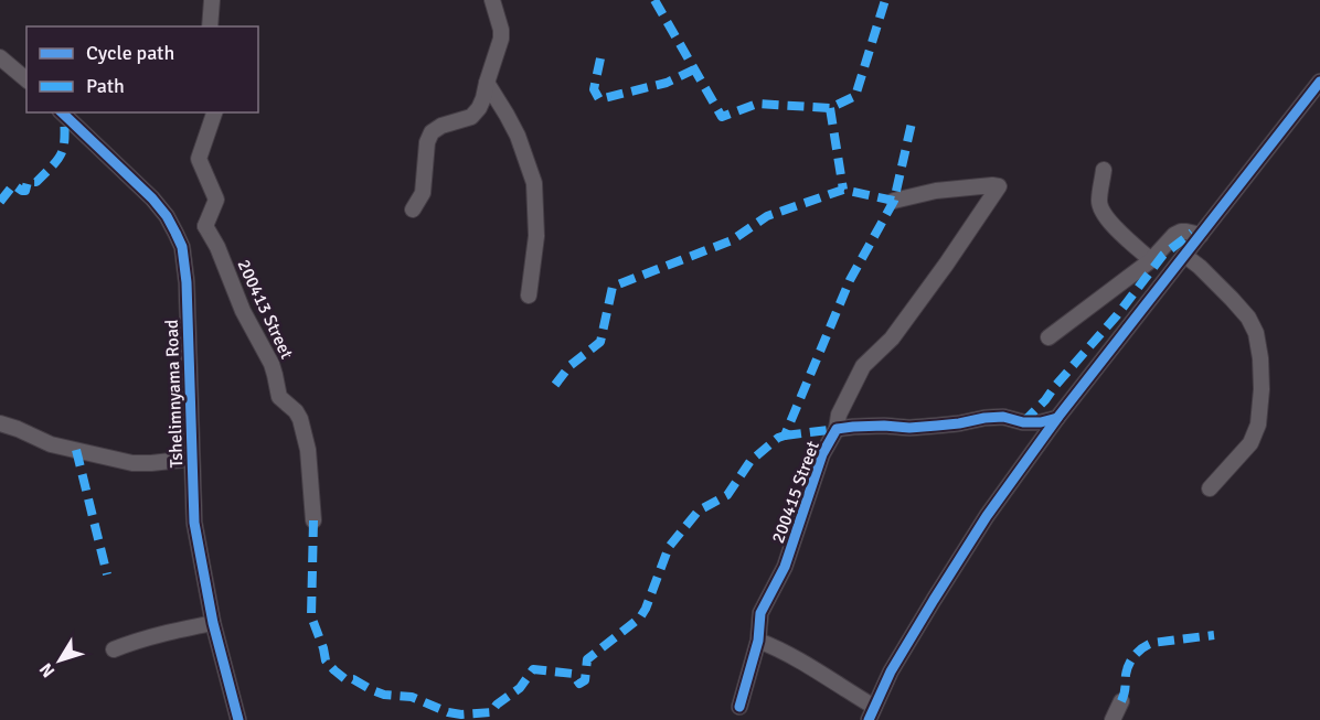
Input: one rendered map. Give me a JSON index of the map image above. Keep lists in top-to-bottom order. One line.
{"streets":{"street":["200413 Street","Tshelimnyama Road","200415 Street"]},"legend":["Cycle path","Path"],"north":"bottom left"}
